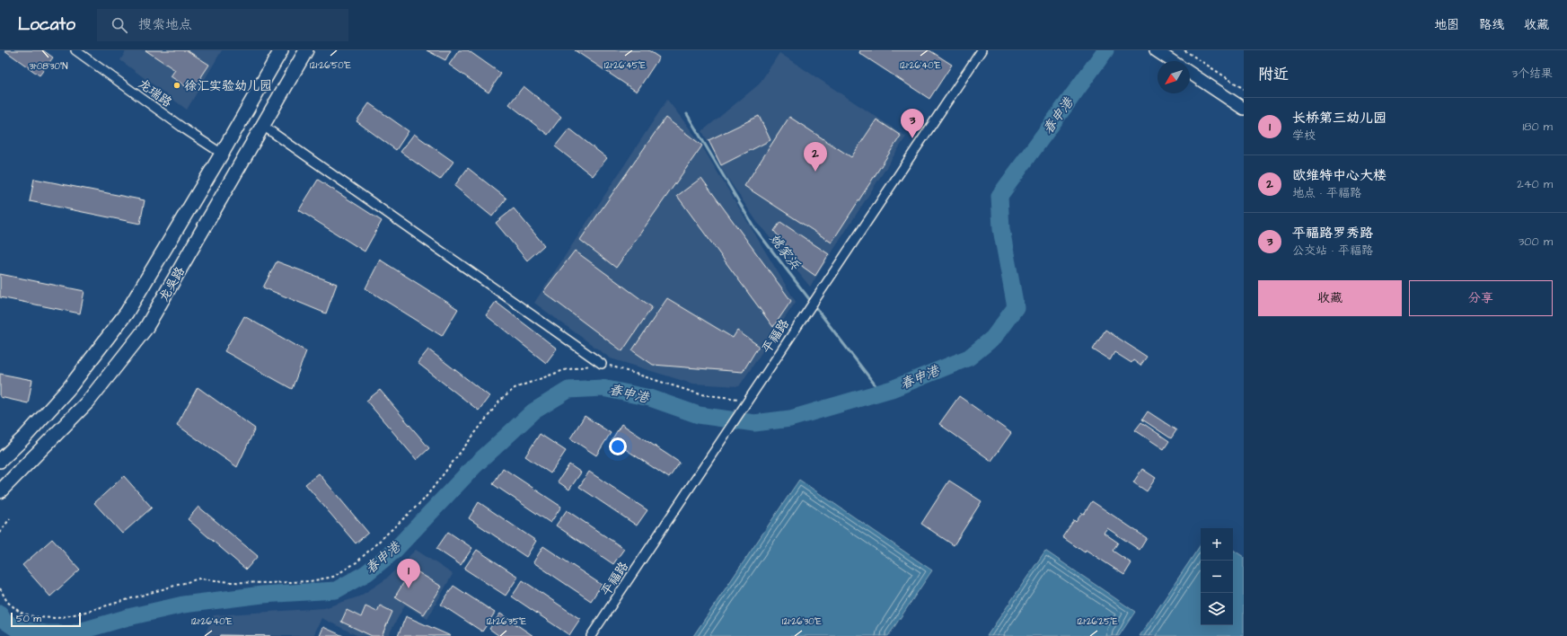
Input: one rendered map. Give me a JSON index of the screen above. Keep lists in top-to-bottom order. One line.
{"streets":{"main road":["龙吴路"],"street":["龙瑞路","平福路"]},"crossings":[["龙瑞路","龙吴路"]],"water":["春申港","姚家浜"],"places":["徐汇实验幼儿园"],"scale_bar":"50 m","north":"bottom left","page":{"header":"Locato","search":"搜索地点","nav":["地图","路线","收藏"],"heading":["附近","3个结果"],"list":[{"mark":"1","name":"长桥第三幼儿园","note":"学校","value":"180 m"},{"mark":"2","name":"欧维特中心大楼","note":"地点 · 平福路","value":"240 m"},{"mark":"3","name":"平福路罗秀路","note":"公交站 · 平福路","value":"300 m"}],"pins":["3","2","1"],"buttons":["收藏","分享"],"map_buttons":["+","−"],"scale":"50 m"},"coordinates":["121°26'50\"E","121°26'45\"E","121°26'40\"E","31°08'30\"N","121°26'35\"E","121°26'30\"E","121°26'25\"E"]}
